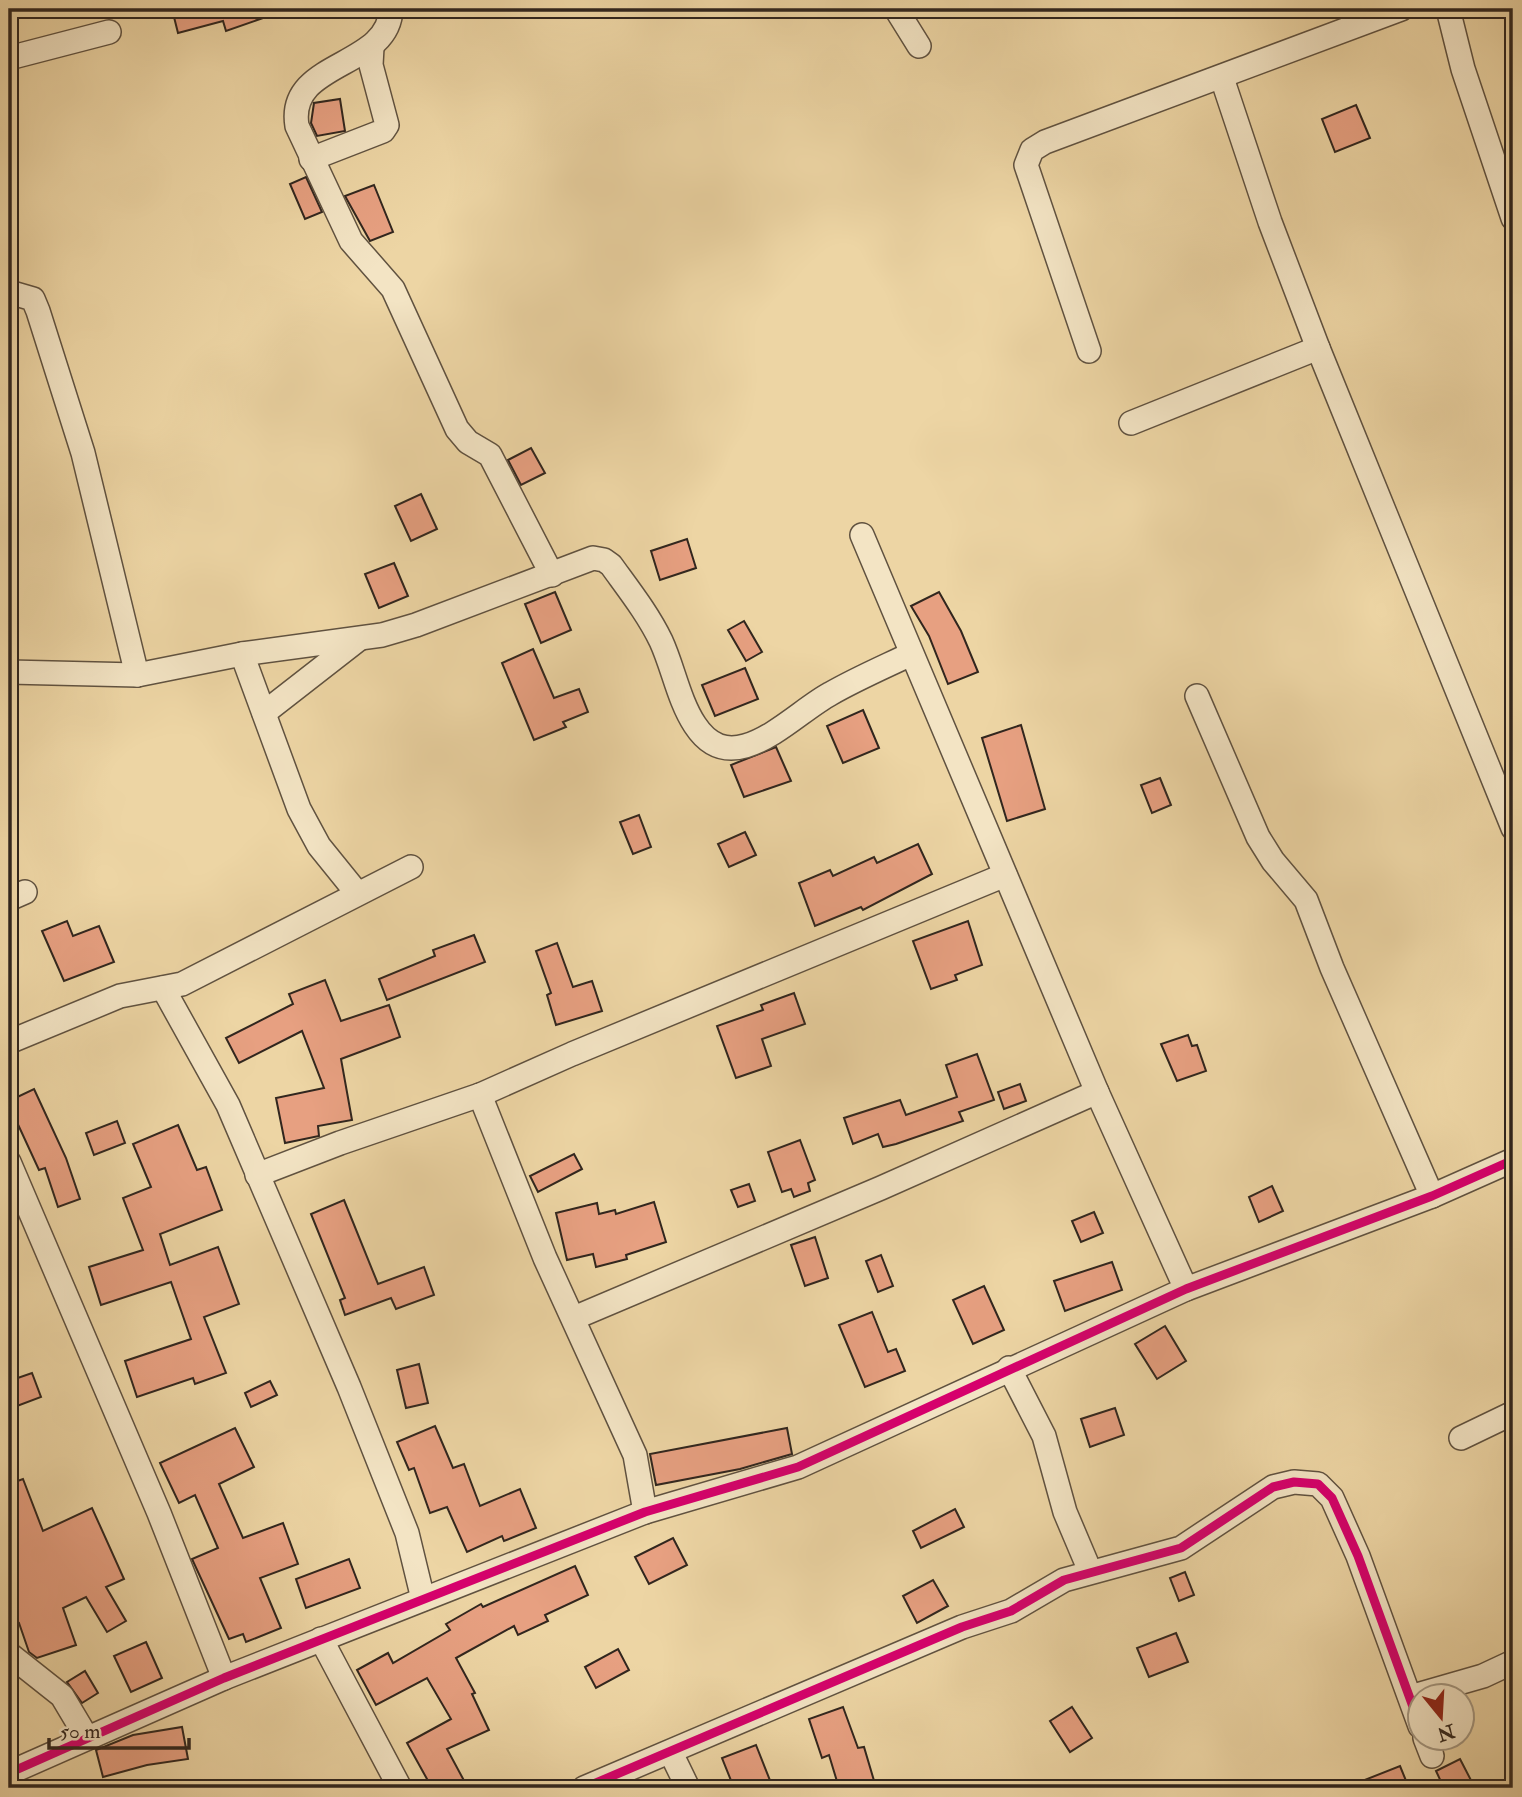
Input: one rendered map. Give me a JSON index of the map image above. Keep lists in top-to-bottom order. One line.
{"scale_bar":"50 m","north":"bottom"}
